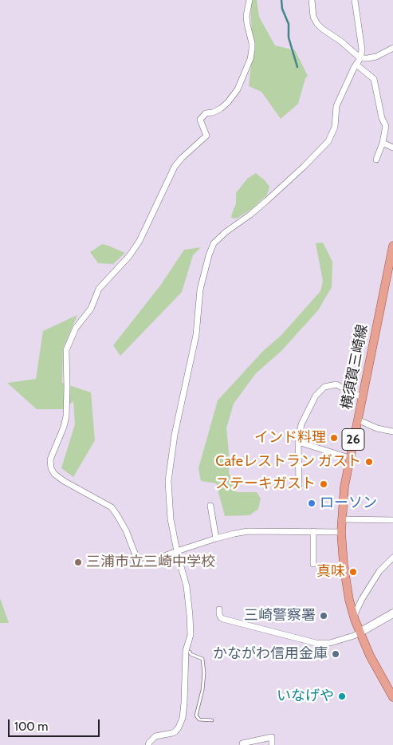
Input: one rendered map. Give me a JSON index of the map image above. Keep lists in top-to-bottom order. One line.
{"streets":{"main road":["横須賀三崎線","26"]},"places":["インド料理","Cafeレストラン ガスト","ステーキガスト","ローソン","三浦市立三崎中学校","真味","三崎警察署","かながわ信用金庫","いなげや"],"scale_bar":"100 m"}
